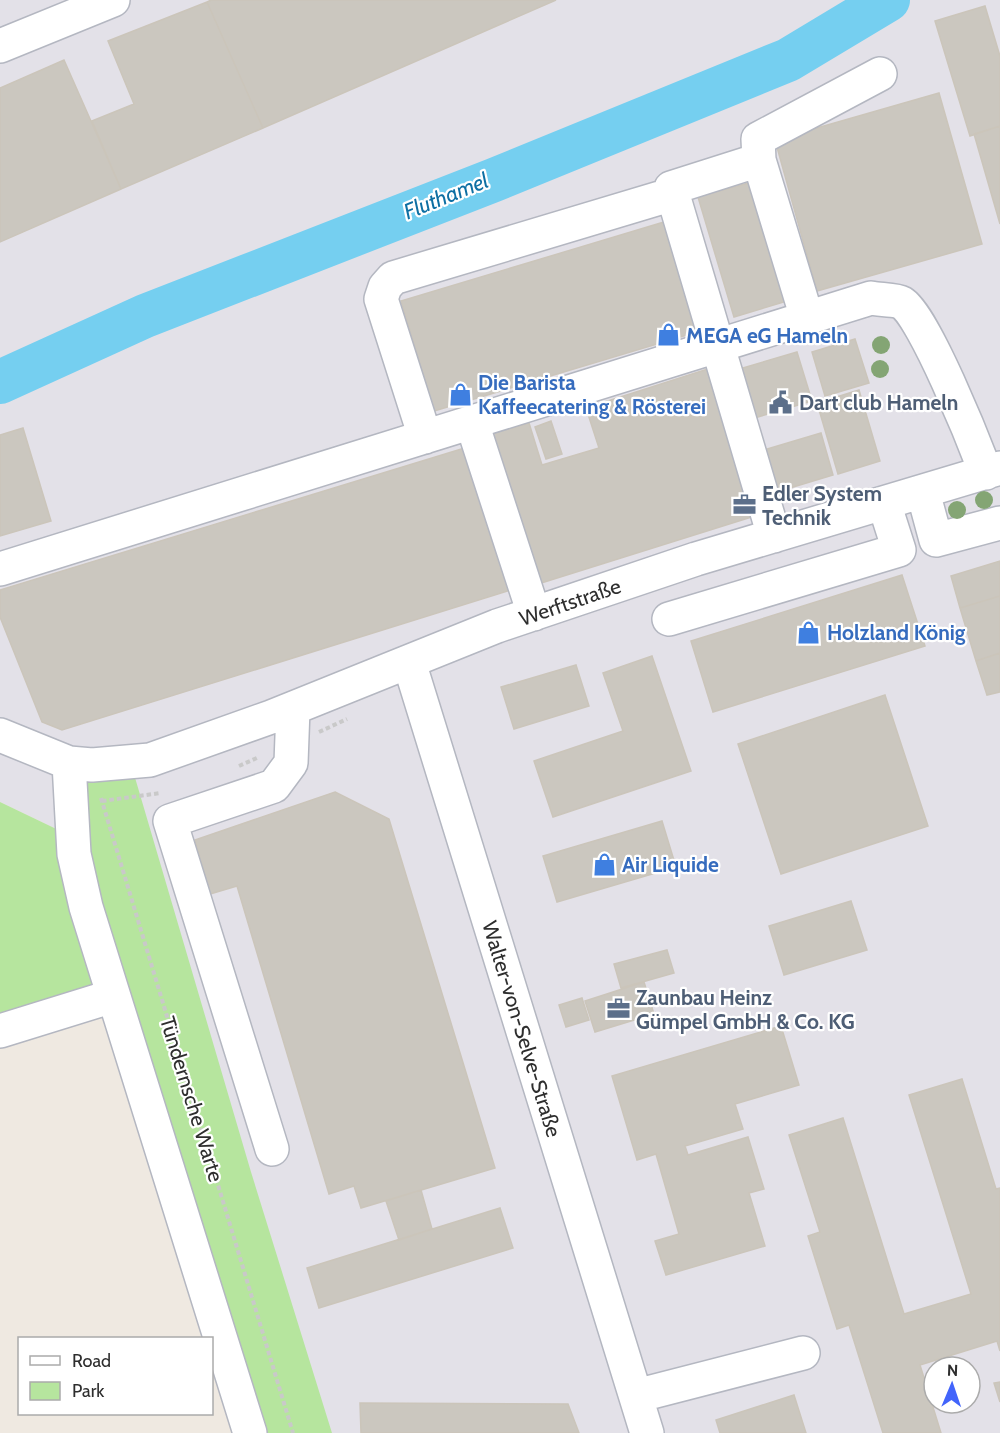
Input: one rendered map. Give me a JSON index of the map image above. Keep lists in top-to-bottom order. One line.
{"streets":{"street":["Werftstraße","Walter-von-Selve-Straße","Tündernsche Warte"]},"crossings":[["Werftstraße","Walter-von-Selve-Straße"],["Werftstraße","Tündernsche Warte"]],"water":["Fluthamel"],"places":{"shop":["MEGA eG Hameln","Die Barista Kaffeecatering & Rösterei","Holzland König","Air Liquide"],"public building":["Dart club Hameln"],"office":["Edler System Technik","Zaunbau Heinz Gümpel GmbH & Co. KG"]},"legend":["Road","Park"],"north":"top"}
